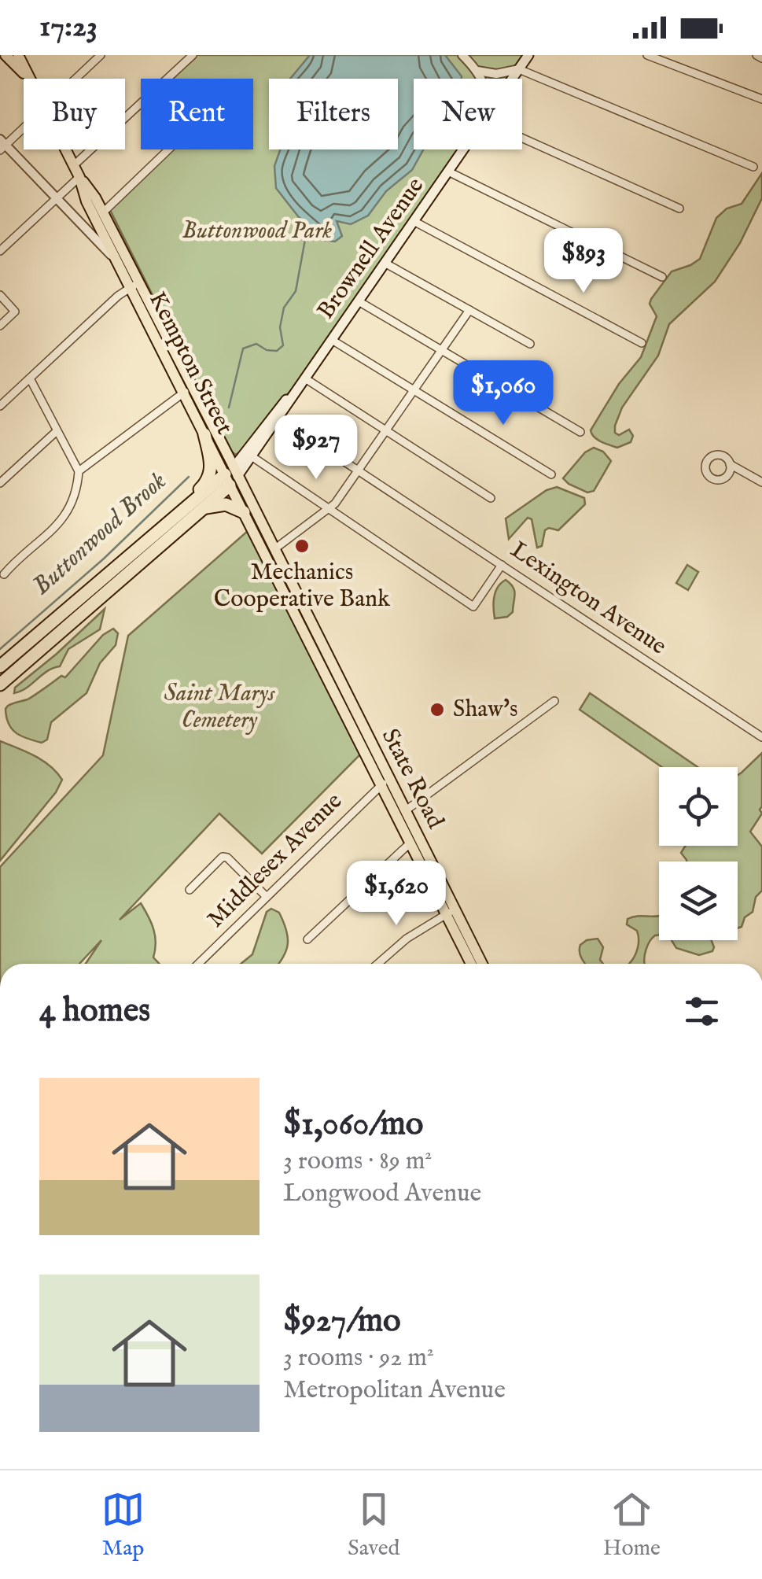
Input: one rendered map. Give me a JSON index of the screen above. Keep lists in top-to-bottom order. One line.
{"streets":{"main road":["Brownell Avenue","Kempton Street","State Road"],"street":["Lexington Avenue","Middlesex Avenue"]},"crossings":[["Brownell Avenue","Kempton Street"],["Brownell Avenue","Lexington Avenue"],["Kempton Street","State Road"],["State Road","Middlesex Avenue"]],"water":["Buttonwood Brook"],"parks":["Buttonwood Park","Saint Marys Cemetery"],"places":["Mechanics Cooperative Bank","Shaw's"],"page":{"status":"17:23","chip":["Buy","Rent","Filters","New"],"price":["$893","$1,060","$927","$1,620"],"heading":"4 homes","list":[{"name":"$1,060/mo","note":"3 rooms · 89 m² · Longwood Avenue"},{"name":"$927/mo","note":"3 rooms · 92 m² · Metropolitan Avenue"}],"tabs":["Map","Saved","Home"]}}
